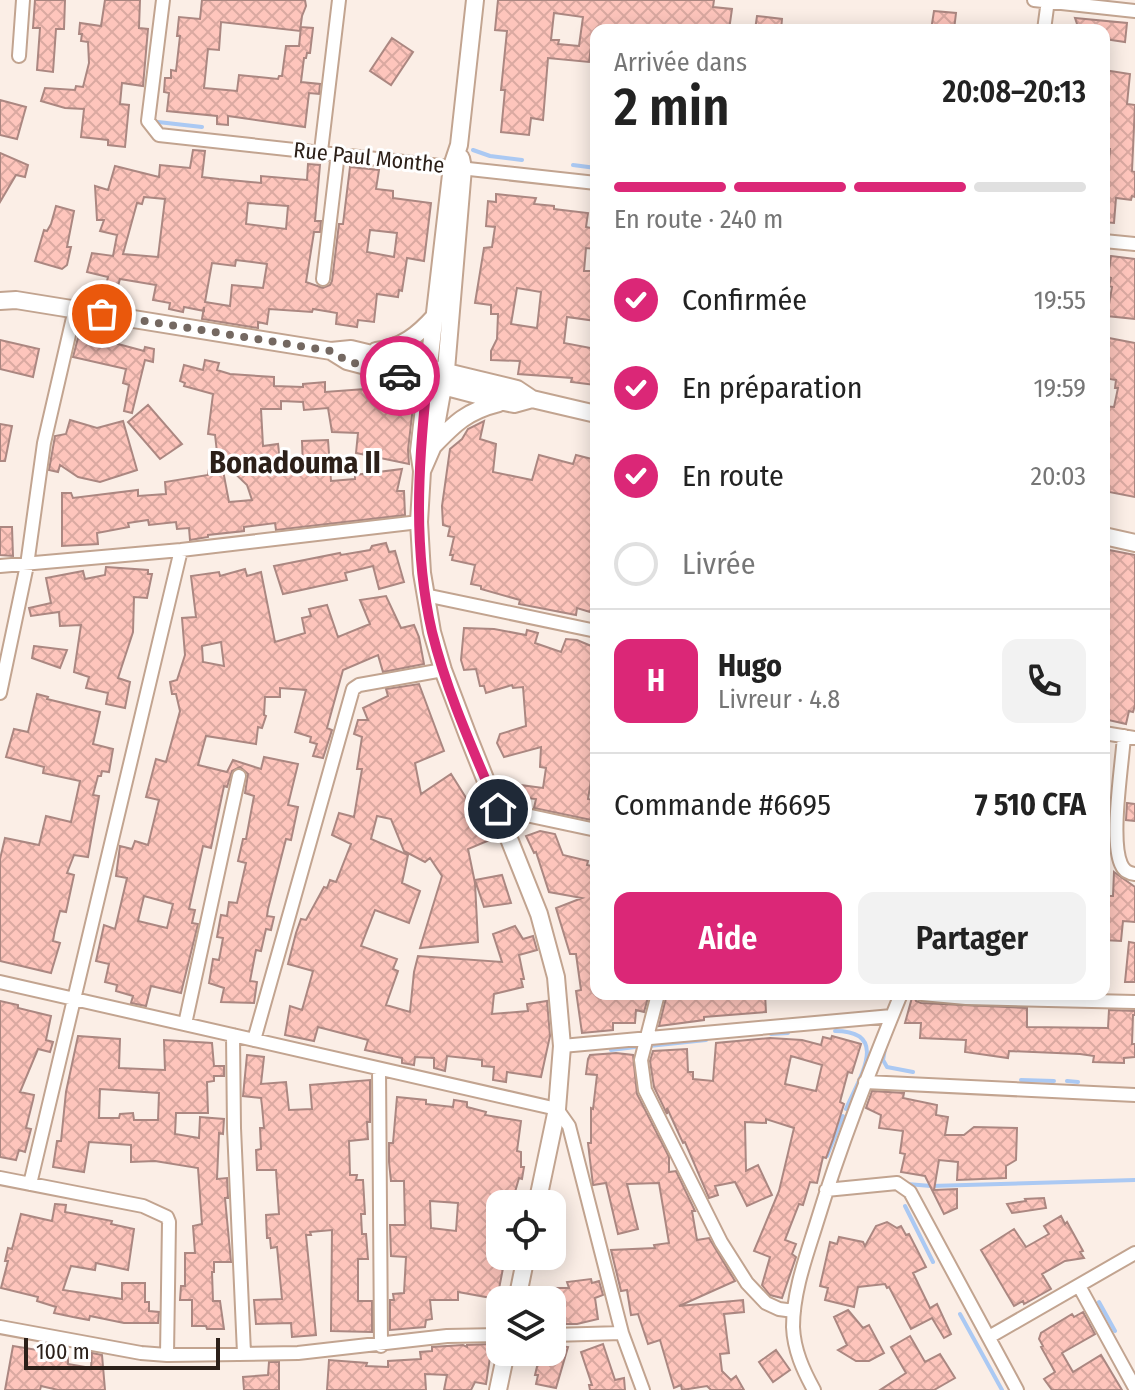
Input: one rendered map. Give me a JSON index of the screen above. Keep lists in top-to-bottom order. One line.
{"streets":{"street":["Rue Paul Monthe"]},"districts":["Bonadouma II"],"scale_bar":"100 m","page":{"heading":["2 min","Arrivée dans","20:08–20:13"],"panel":["Hugo","Livreur · 4.8","Commande #6695","7 510 CFA"],"bar":"En route · 240 m","list":[["Confirmée","19:55"],["En préparation","19:59"],["En route","20:03"],"Livrée"],"round":"H","buttons":["Aide","Partager"],"scale":"100 m"}}
